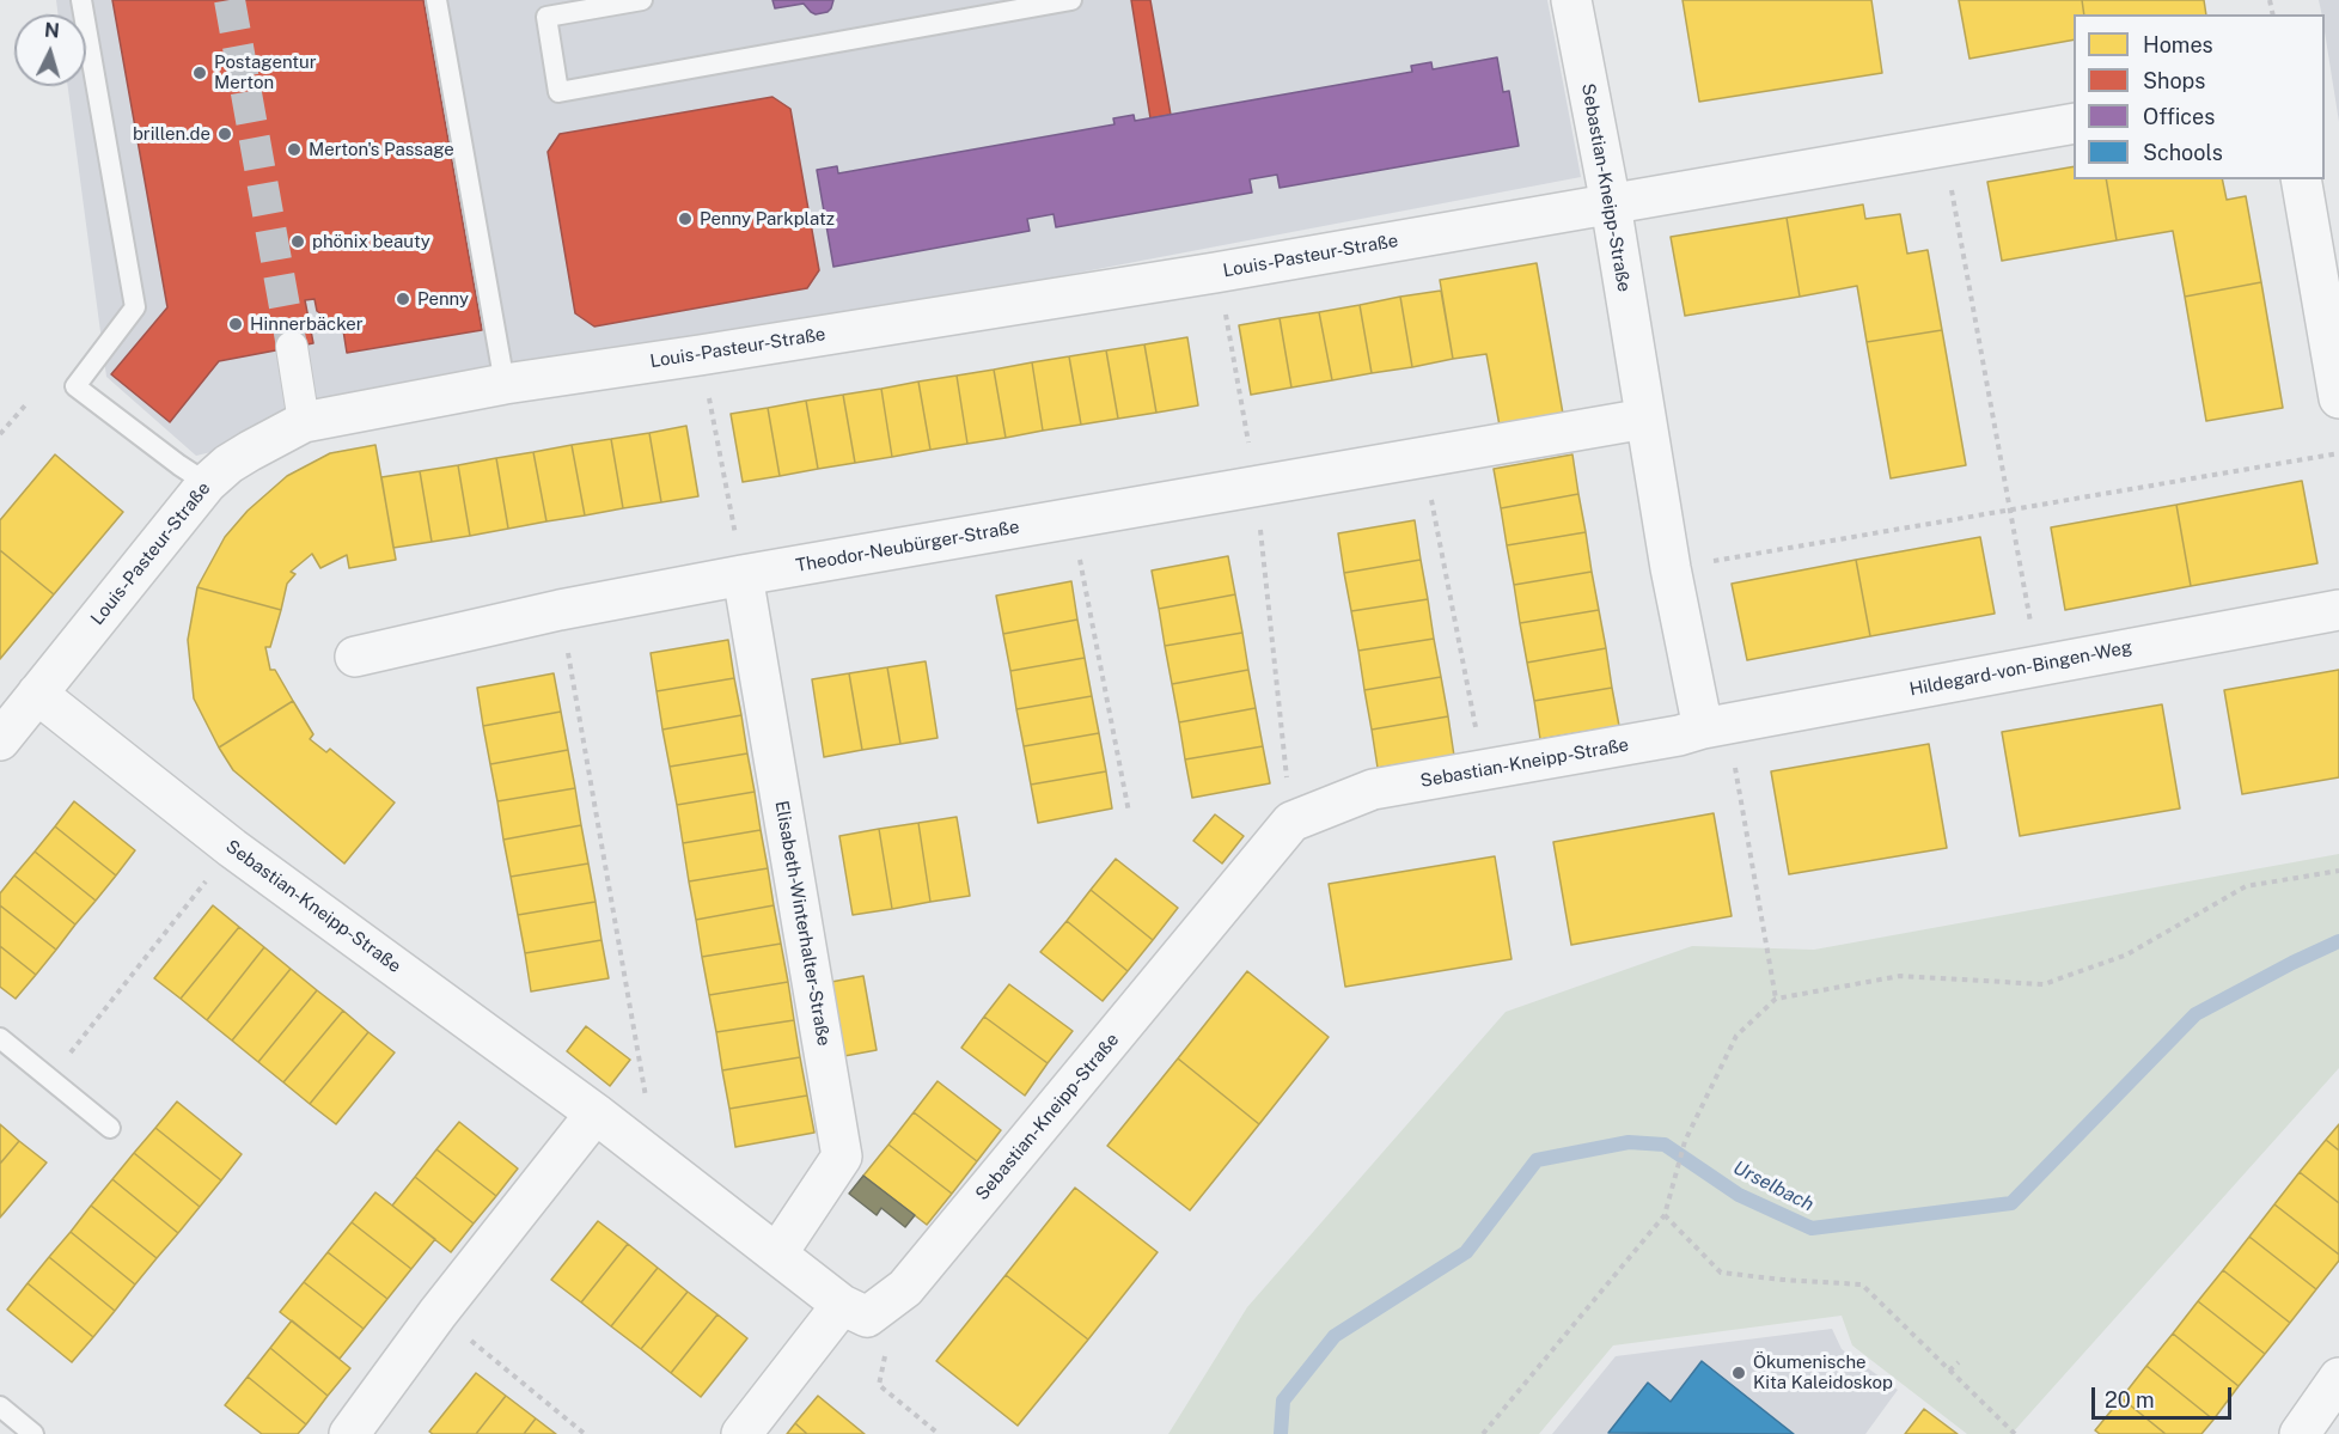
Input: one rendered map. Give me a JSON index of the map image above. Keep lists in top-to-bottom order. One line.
{"streets":{"street":["Sebastian-Kneipp-Straße","Louis-Pasteur-Straße","Theodor-Neubürger-Straße","Hildegard-von-Bingen-Weg","Elisabeth-Winterhalter-Straße"]},"crossings":[["Sebastian-Kneipp-Straße","Louis-Pasteur-Straße"],["Sebastian-Kneipp-Straße","Theodor-Neubürger-Straße"],["Sebastian-Kneipp-Straße","Hildegard-von-Bingen-Weg"],["Sebastian-Kneipp-Straße","Elisabeth-Winterhalter-Straße"],["Theodor-Neubürger-Straße","Elisabeth-Winterhalter-Straße"]],"water":["Urselbach"],"places":["Postagentur Merton","brillen.de","Merton's Passage","Penny Parkplatz","phönix beauty","Penny","Hinnerbäcker","Ökumenische Kita Kaleidoskop"],"legend":["Homes","Shops","Offices","Schools"],"scale_bar":"20 m","north":"top"}
